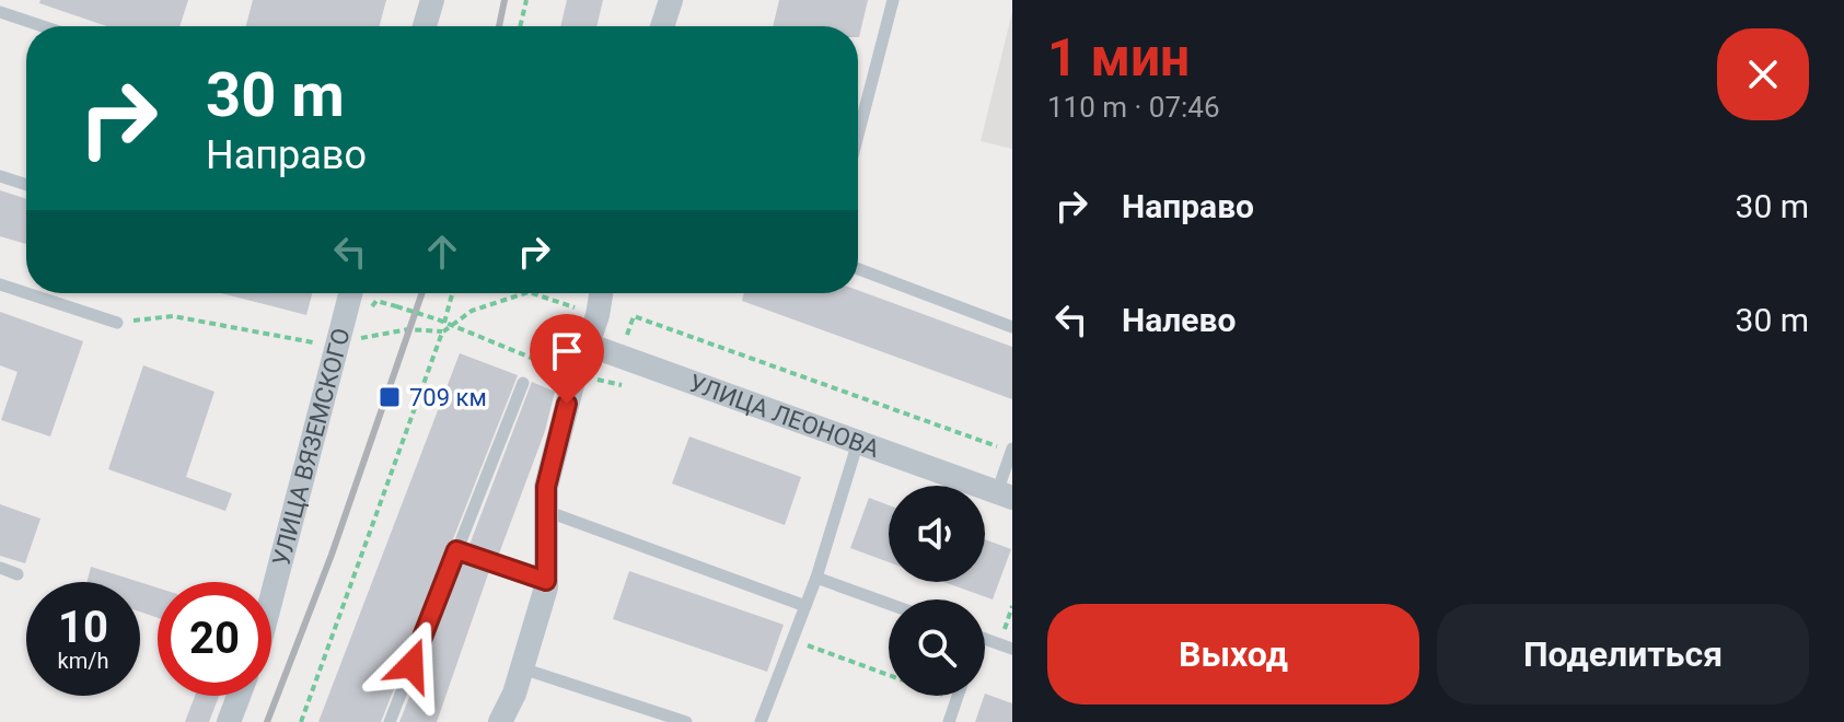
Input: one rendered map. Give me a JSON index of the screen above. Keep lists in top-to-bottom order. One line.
{"streets":{"street":["УЛИЦА ЛЕОНОВА","УЛИЦА ВЯЗЕМСКОГО"]},"places":{"transit":["709 км"]},"page":{"heading":["1 мин","110 m · 07:46"],"turn":["30 m","Направо"],"list":[{"name":"Направо","value":"30 m"},{"name":"Налево","value":"30 m"}],"speed":"10 km/h","limit":"20","buttons":["Выход","Поделиться"]}}
